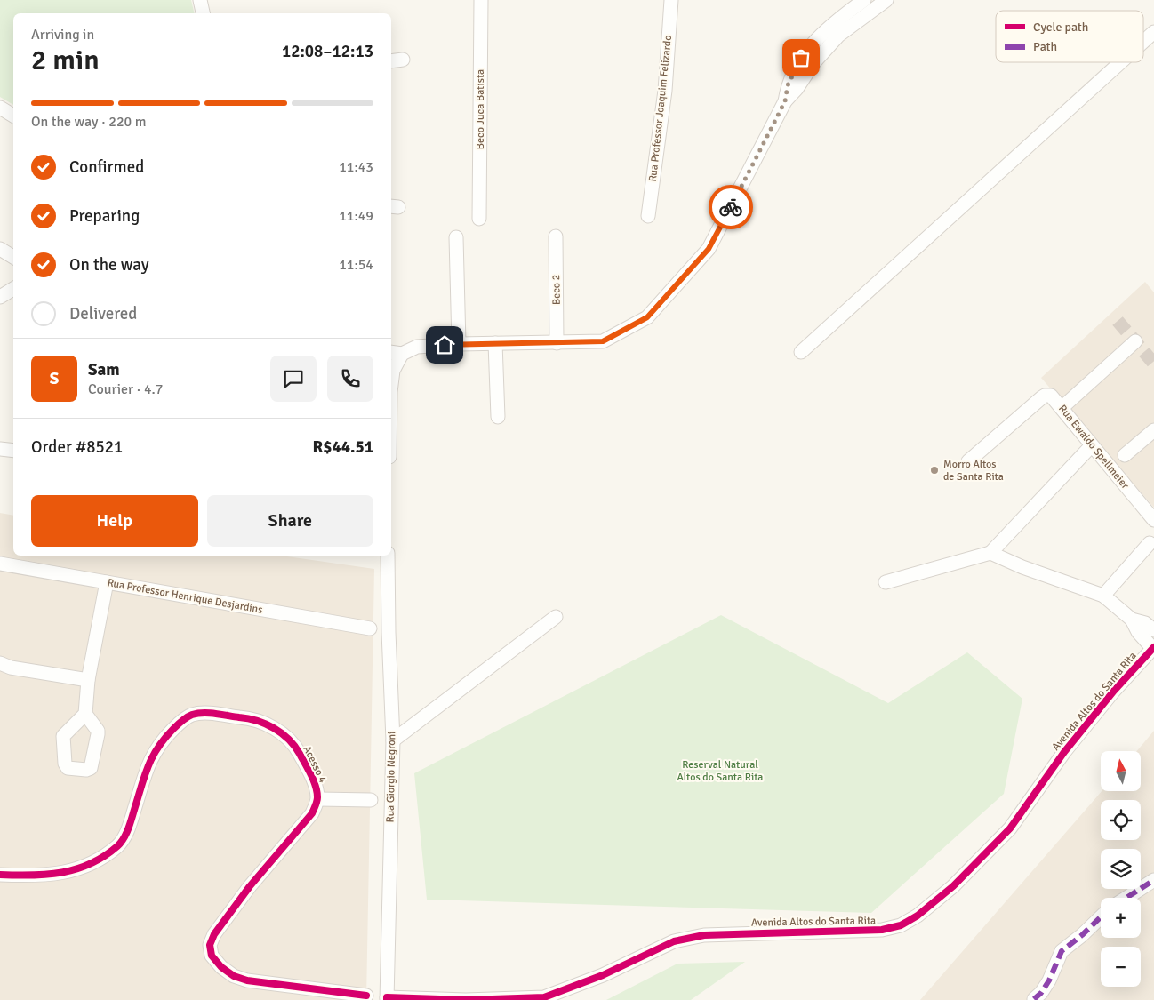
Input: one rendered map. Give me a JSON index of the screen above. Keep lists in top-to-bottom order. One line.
{"streets":{"street":["Rua Professor Joaquim Felizardo","Beco Juca Batista","Beco 2","Rua Ewaldo Spellmeier","Rua Professor Henrique Desjardins","Avenida Altos do Santa Rita","Acesso 4","Rua Giorgio Negroni"]},"crossings":[["Avenida Altos do Santa Rita","Rua Giorgio Negroni"]],"parks":["Reserval Natural Altos do Santa Rita"],"places":["Morro Altos de Santa Rita"],"legend":["Cycle path","Path"],"north":"top","page":{"heading":["2 min","Arriving in","12:08–12:13"],"panel":["Sam","Courier · 4.7","Order #8521","R$44.51"],"bar":"On the way · 220 m","list":[["Confirmed","11:43"],["Preparing","11:49"],["On the way","11:54"],"Delivered"],"round":"S","buttons":["Help","Share"],"map_buttons":["+","−"]}}
